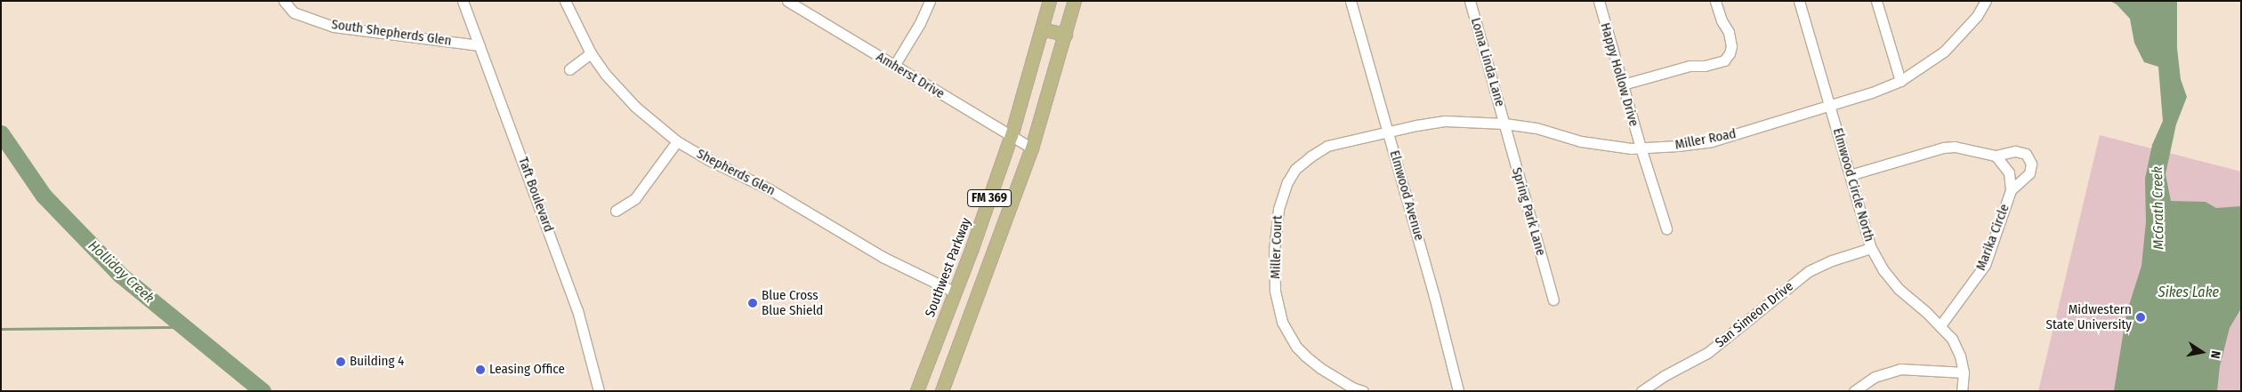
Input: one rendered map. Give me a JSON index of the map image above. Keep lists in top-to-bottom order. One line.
{"streets":{"main road":["FM 369","Southwest Parkway"],"street":["South Shepherds Glen","Loma Linda Lane","Happy Hollow Drive","Amherst Drive","Miller Road","Shepherds Glen","Elmwood Circle North","Taft Boulevard","Elmwood Avenue","Spring Park Lane","Marika Circle","Miller Court","San Simeon Drive"]},"crossings":[["South Shepherds Glen","Taft Boulevard"],["Loma Linda Lane","Miller Road"],["Loma Linda Lane","Spring Park Lane"],["Happy Hollow Drive","Miller Road"],["Amherst Drive","FM 369"],["Amherst Drive","Southwest Parkway"],["Miller Road","Elmwood Circle North"],["Miller Road","Elmwood Avenue"],["Miller Road","Spring Park Lane"],["Miller Road","Miller Court"],["Shepherds Glen","Southwest Parkway"],["Elmwood Circle North","Marika Circle"],["Elmwood Circle North","San Simeon Drive"],["Elmwood Avenue","Miller Court"]],"water":["McGrath Creek","Holliday Creek","Sikes Lake"],"places":["Blue Cross Blue Shield","Midwestern State University","Building 4","Leasing Office"],"north":"right"}
